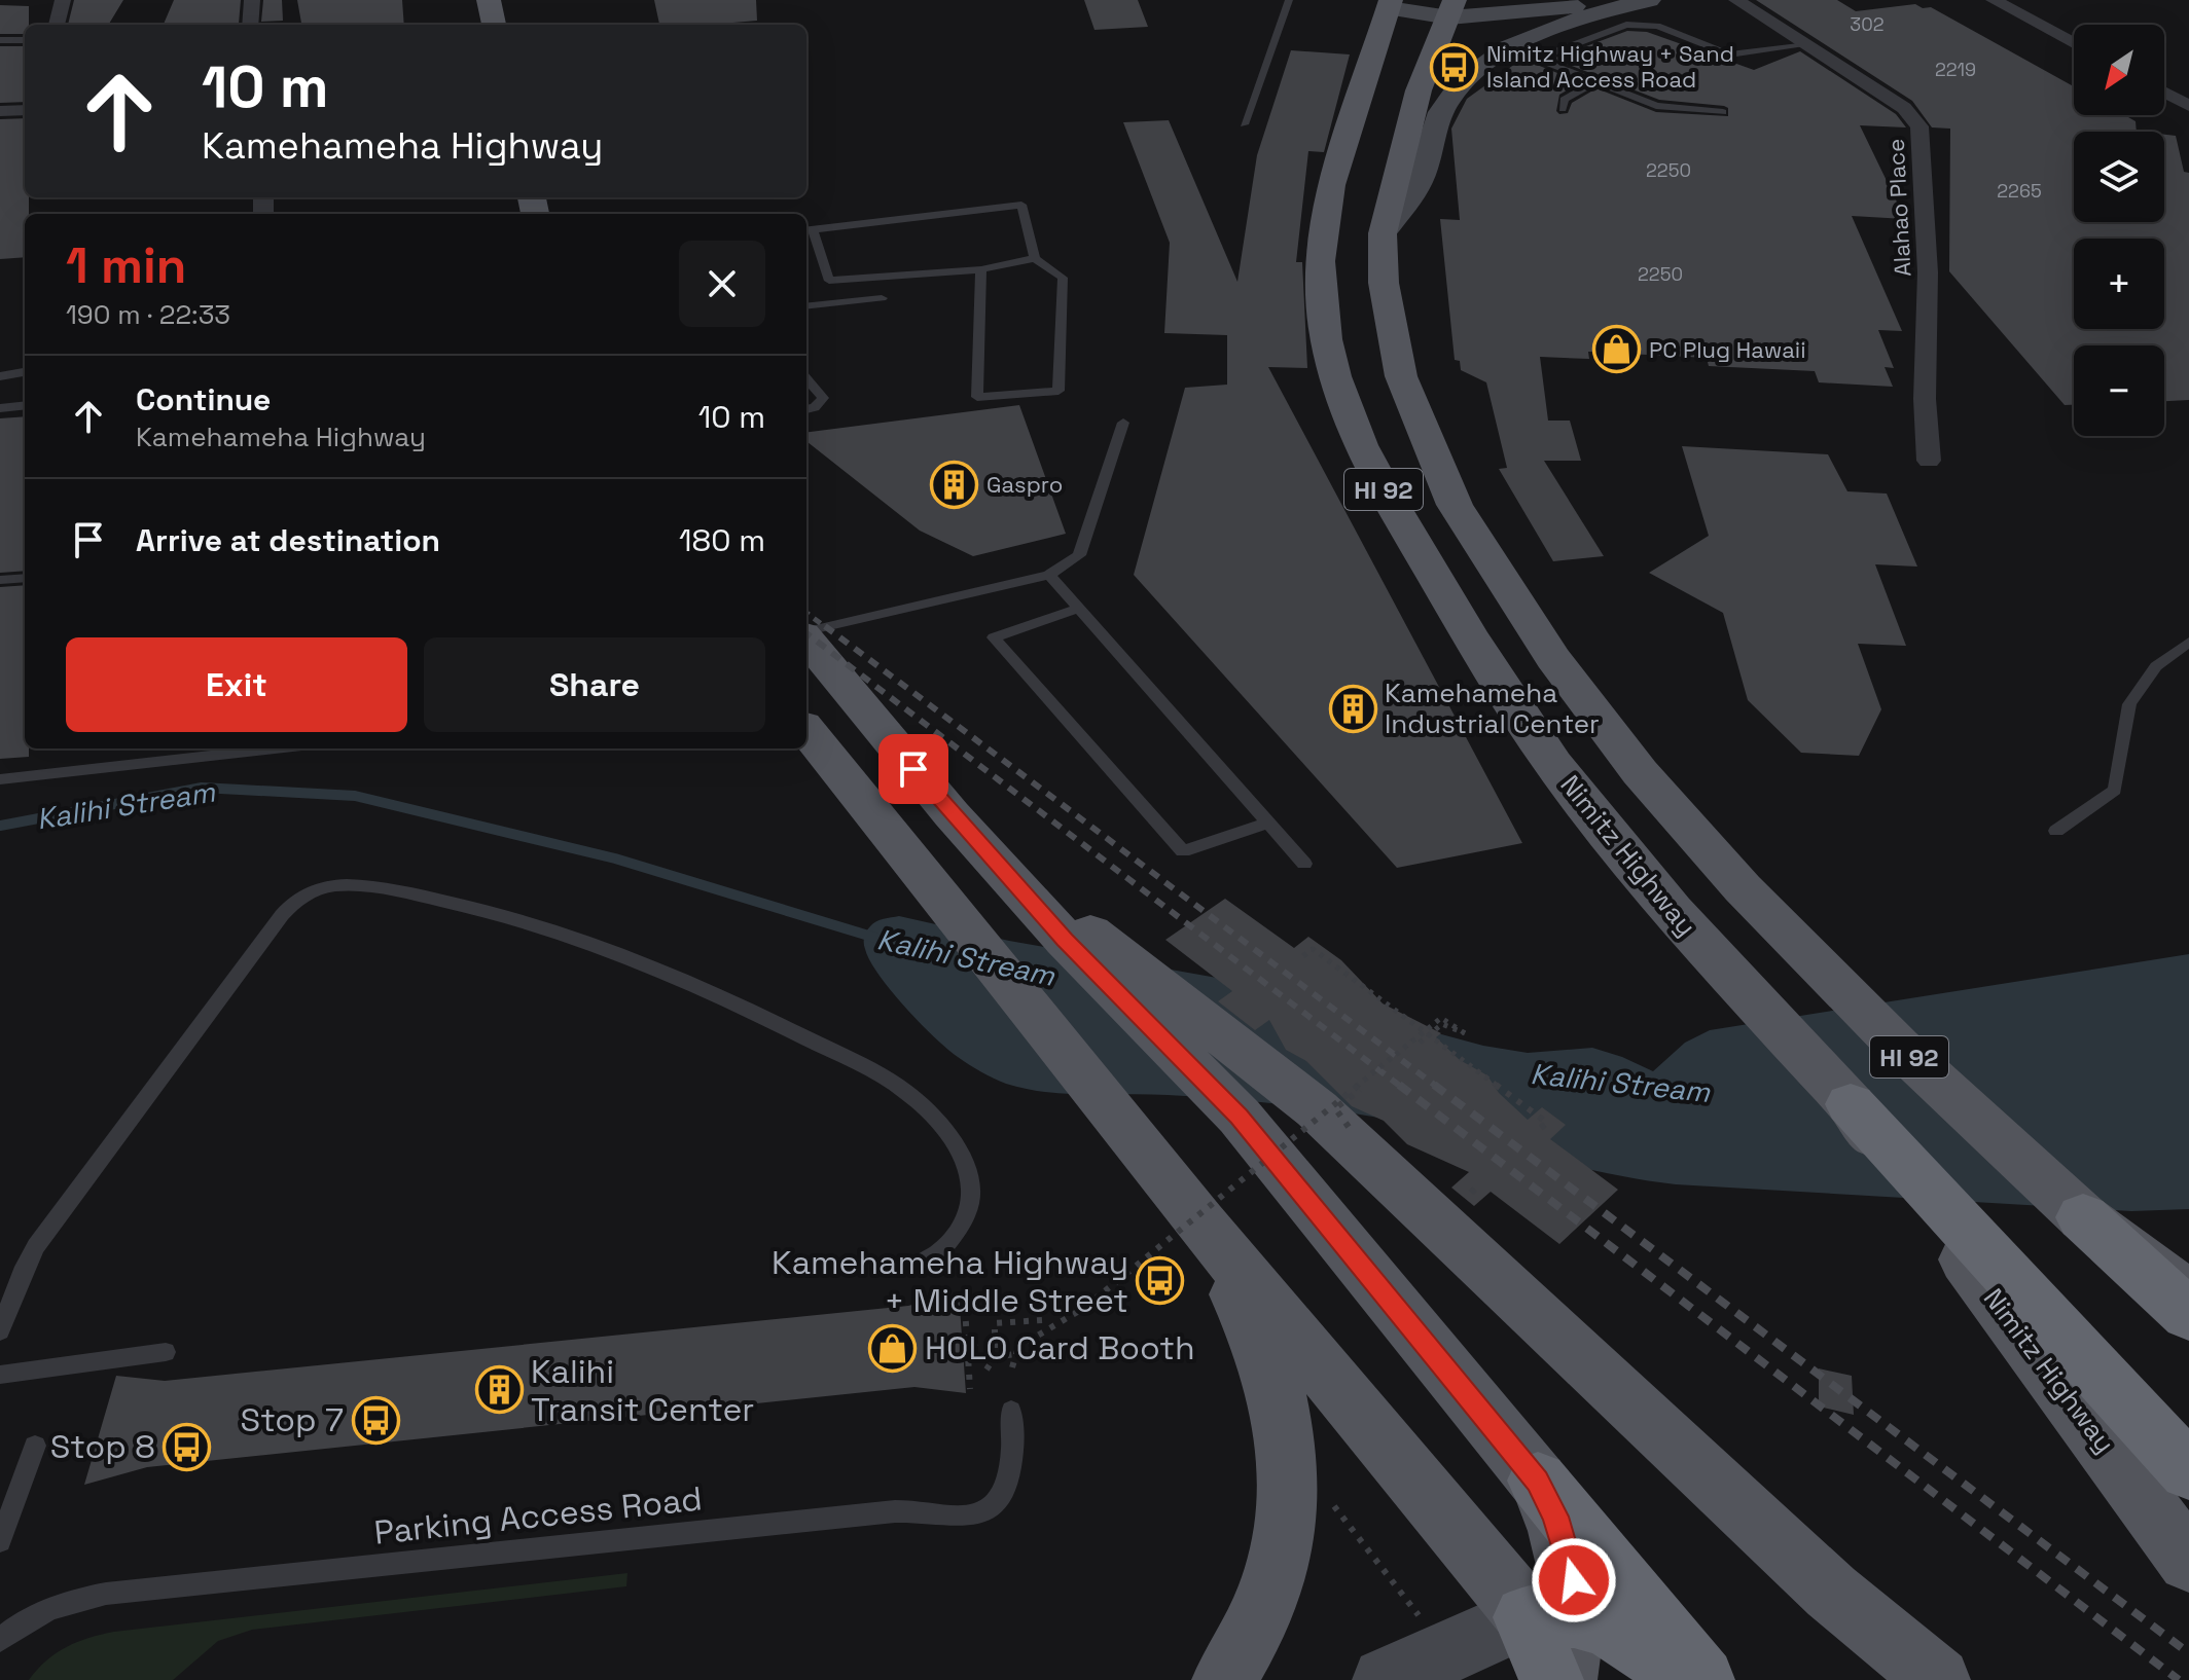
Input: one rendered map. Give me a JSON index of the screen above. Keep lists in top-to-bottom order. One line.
{"streets":{"main road":["HI 92","Nimitz Highway"],"street":["Alahao Place"],"lane":["Parking Access Road"]},"water":["Kalihi Stream"],"places":{"bus stop":["Nimitz Highway + Sand Island Access Road","Kamehameha Highway + Middle Street","Stop 7","Stop 8"],"shop":["PC Plug Hawaii","HOLO Card Booth"],"building":["Gaspro","Kamehameha Industrial Center","Kalihi Transit Center"]},"house_numbers":["302","2219","2250","2265","2250"],"north":"bottom left","page":{"map_buttons":["+","−"],"turn":["10 m","Kamehameha Highway"],"heading":["1 min","190 m · 22:33"],"list":[{"name":"Continue","note":"Kamehameha Highway","value":"10 m"},{"name":"Arrive at destination","value":"180 m"}],"buttons":["Exit","Share"]}}
